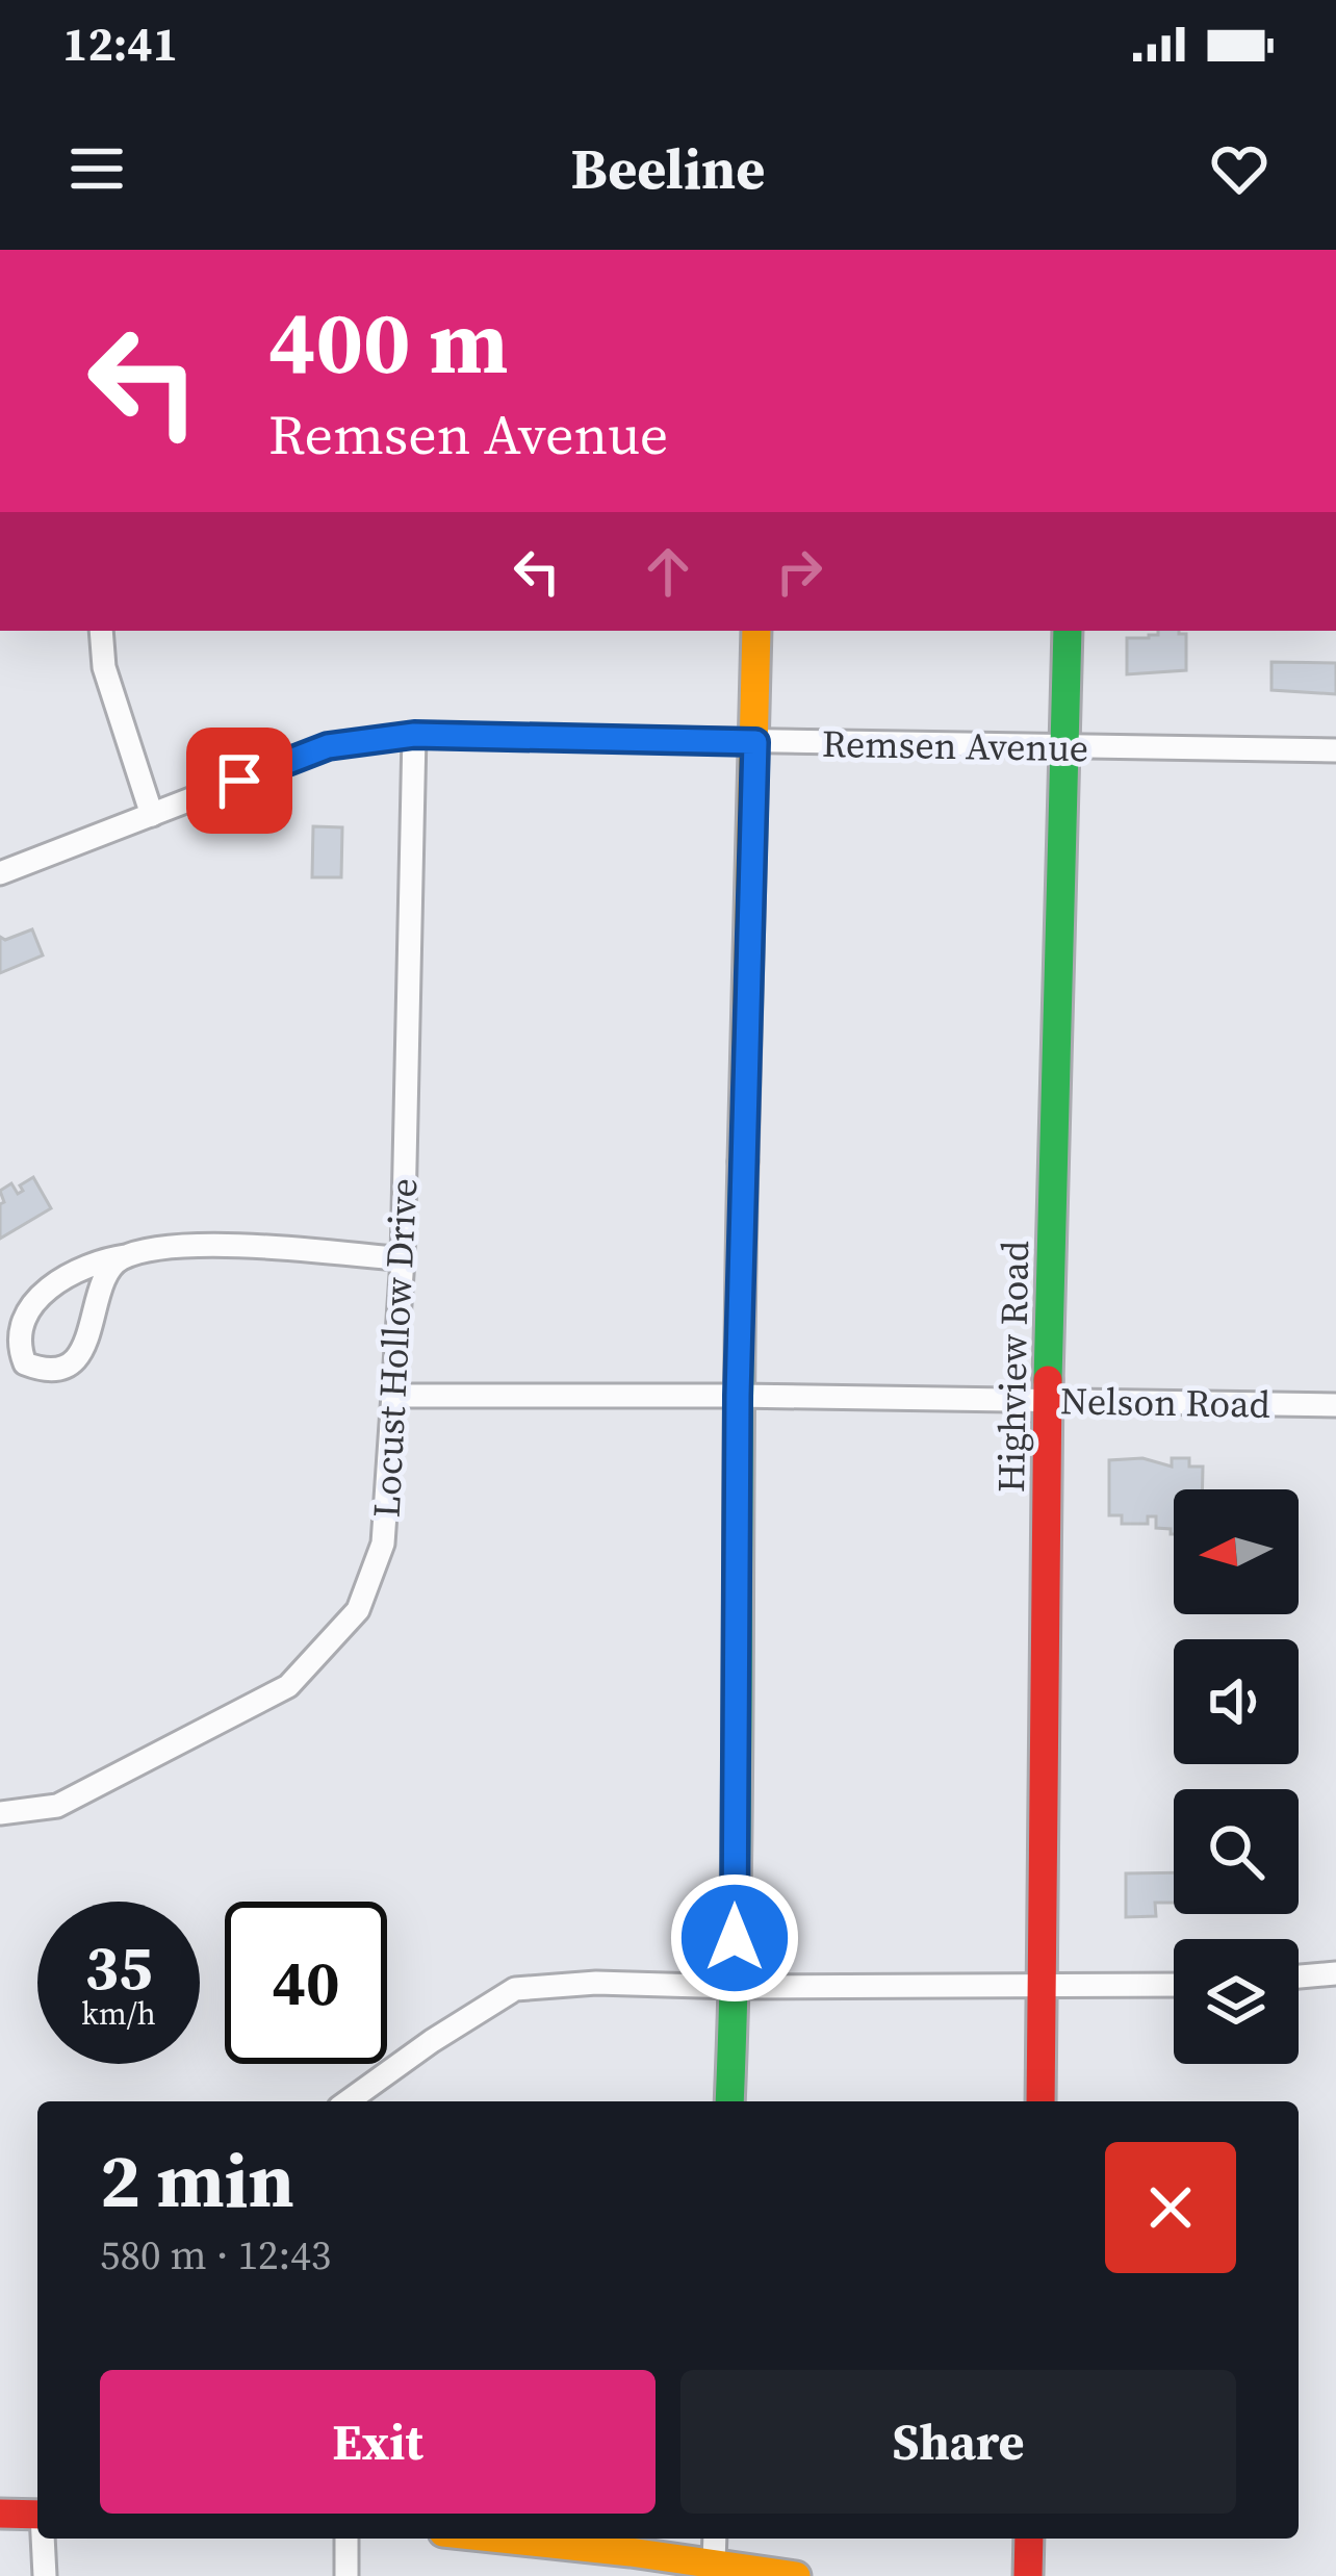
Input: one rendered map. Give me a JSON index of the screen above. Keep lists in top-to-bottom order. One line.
{"streets":{"street":["Remsen Avenue","Locust Hollow Drive","Highview Road","Nelson Road"]},"crossings":[["Remsen Avenue","Locust Hollow Drive"],["Remsen Avenue","Highview Road"],["Locust Hollow Drive","Nelson Road"],["Highview Road","Nelson Road"]],"north":"left","page":{"status":"12:41","header":"Beeline","turn":["400 m","Remsen Avenue"],"speed":"35 km/h","limit":"40","heading":["2 min","580 m · 12:43"],"buttons":["Exit","Share"]}}
